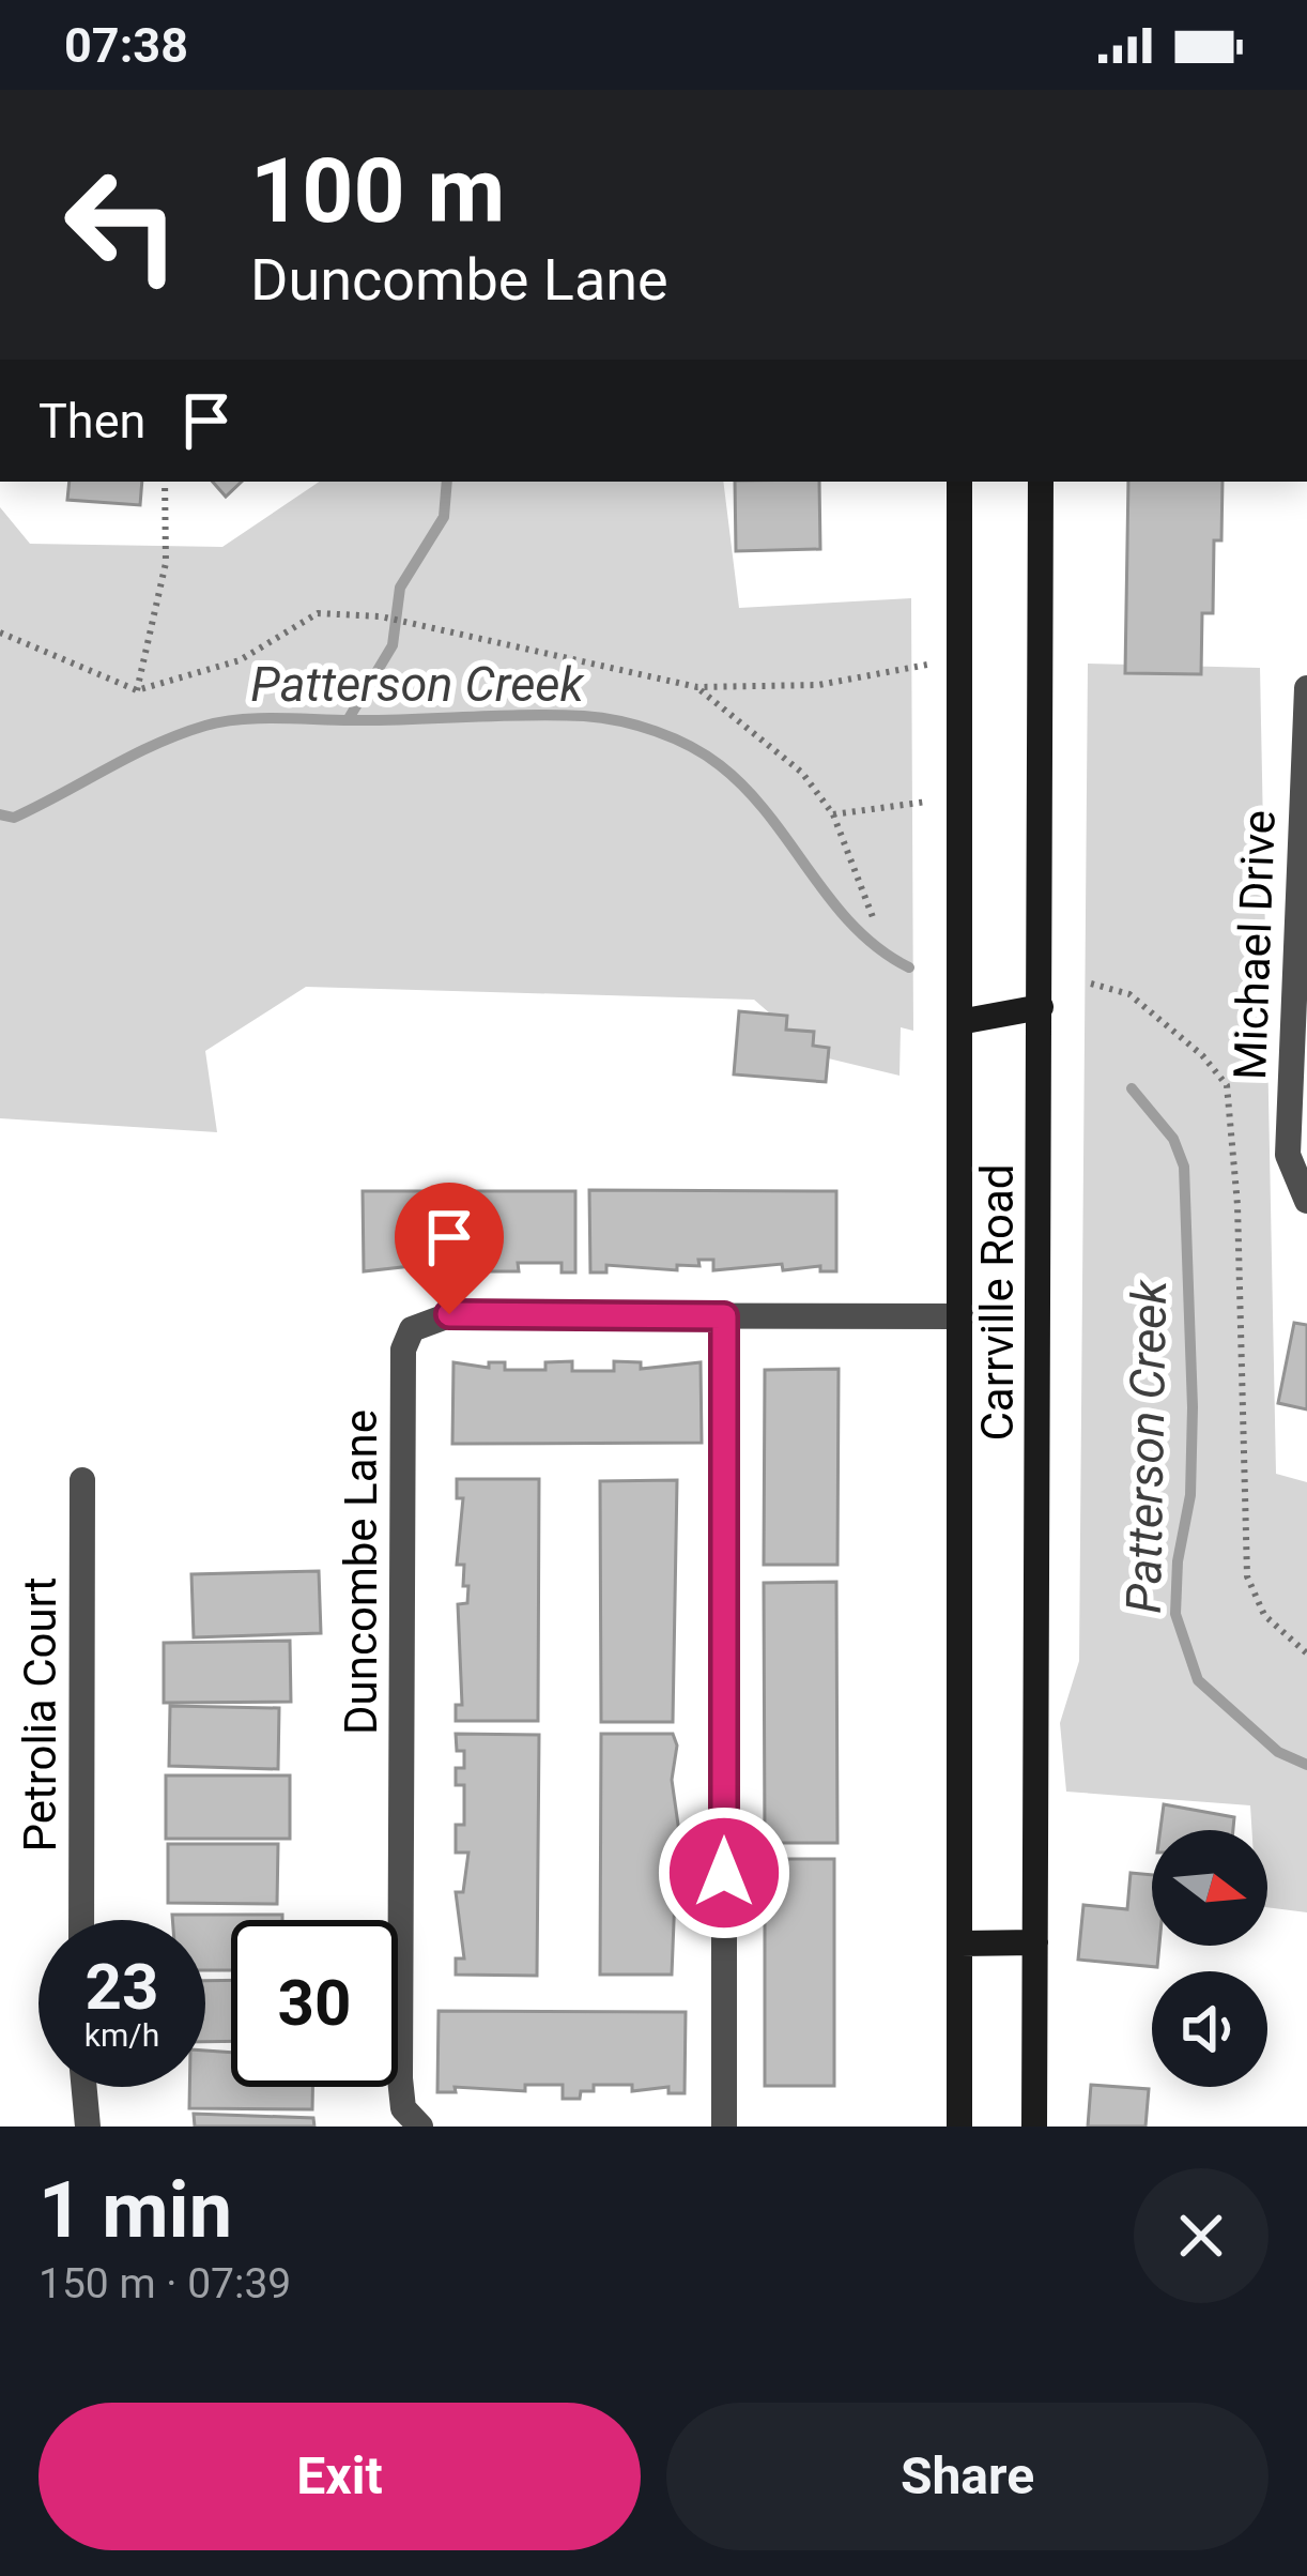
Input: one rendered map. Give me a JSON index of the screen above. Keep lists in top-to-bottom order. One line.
{"streets":{"main road":["Carrville Road"],"street":["Michael Drive","Duncombe Lane","Petrolia Court"]},"crossings":[["Carrville Road","Duncombe Lane"]],"water":["Patterson Creek"],"north":"right","page":{"status":"07:38","turn":["100 m","Duncombe Lane"],"then":"Then","speed":"23 km/h","limit":"30","heading":["1 min","150 m · 07:39"],"buttons":["Exit","Share"]}}
